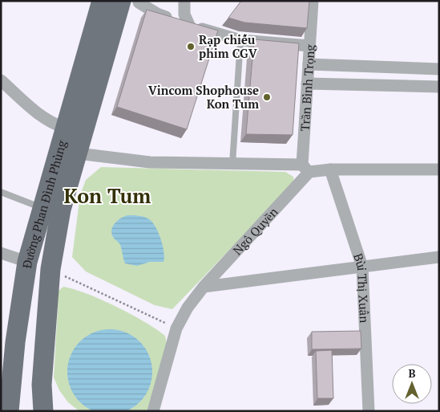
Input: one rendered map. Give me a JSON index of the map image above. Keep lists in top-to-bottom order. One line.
{"streets":{"main road":["Đường Phan Đình Phùng"],"street":["Trần Bình Trọng","Ngô Quyền","Bùi Thị Xuân"]},"crossings":[["Trần Bình Trọng","Ngô Quyền"]],"districts":["Kon Tum"],"places":["Rạp chiếu phim CGV","Vincom Shophouse Kon Tum"],"north":"top"}
